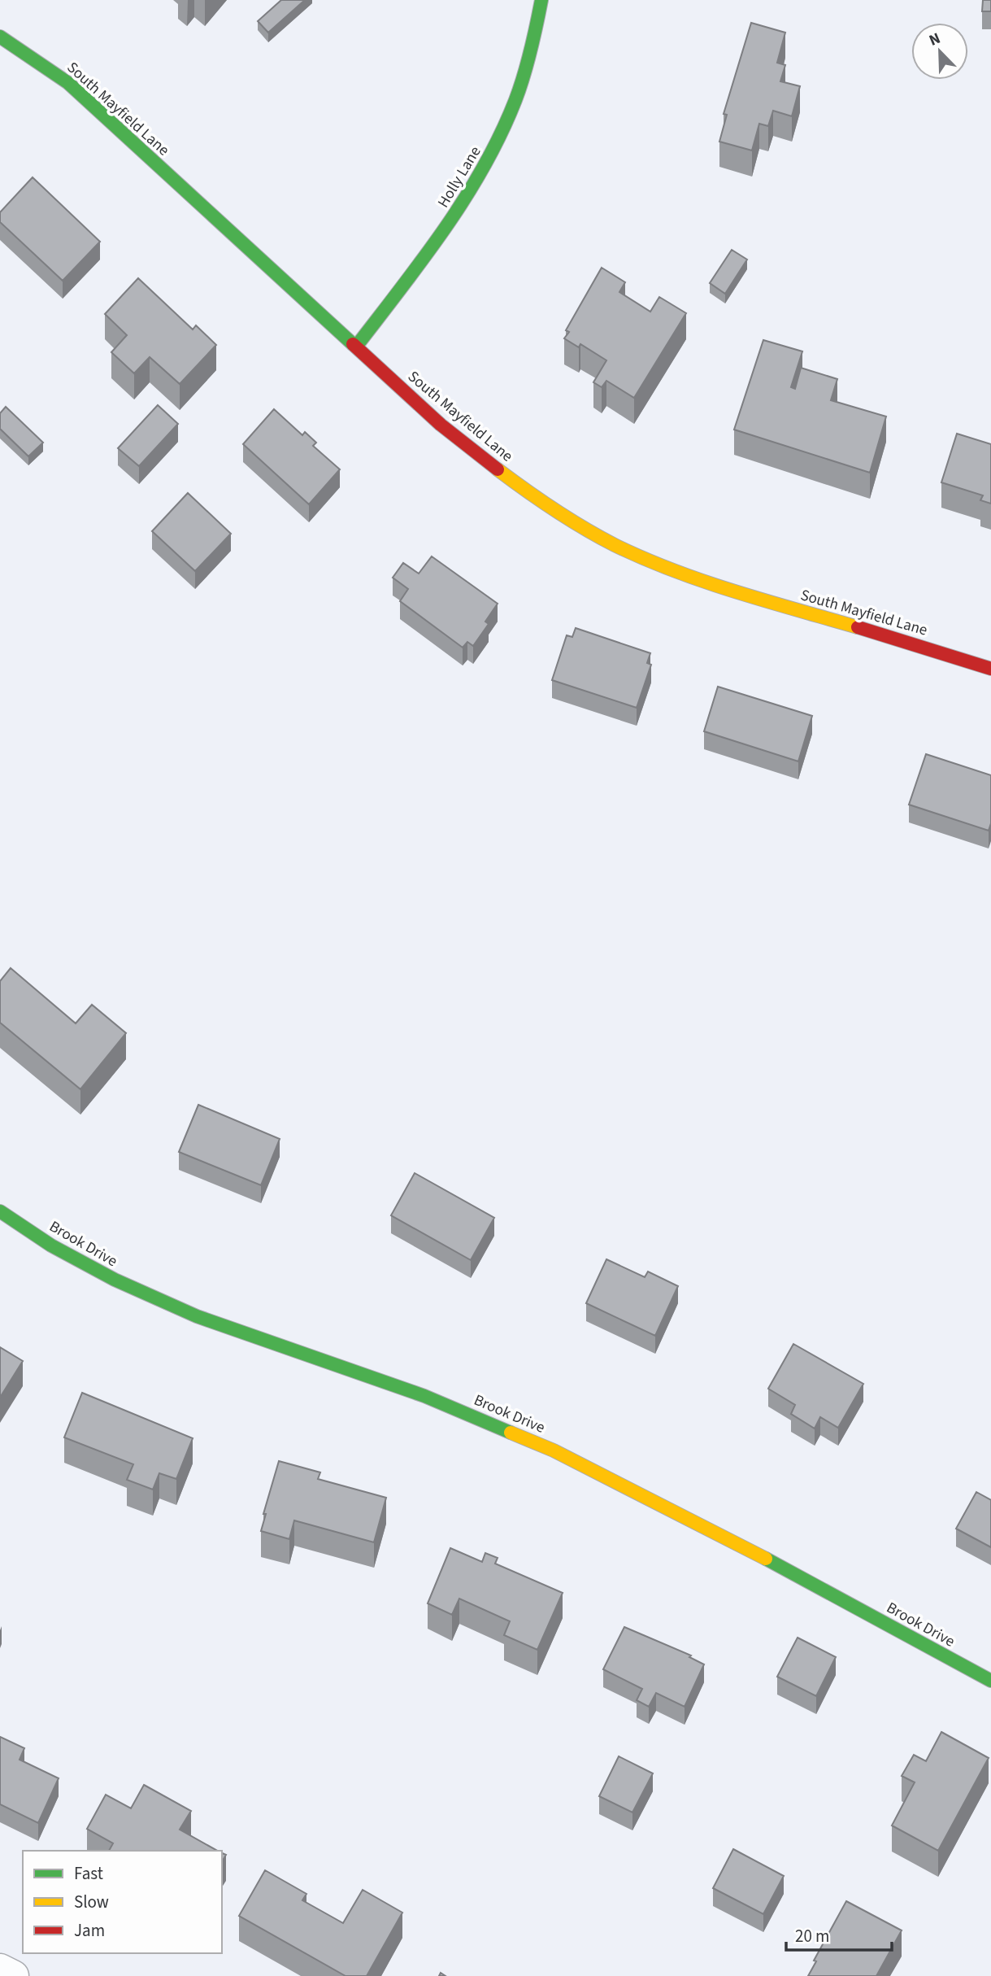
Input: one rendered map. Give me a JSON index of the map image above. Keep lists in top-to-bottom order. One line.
{"streets":{"street":["South Mayfield Lane","Holly Lane","Brook Drive"]},"crossings":[["South Mayfield Lane","Holly Lane"]],"legend":["Fast","Slow","Jam"],"scale_bar":"20 m","north":"top left"}
